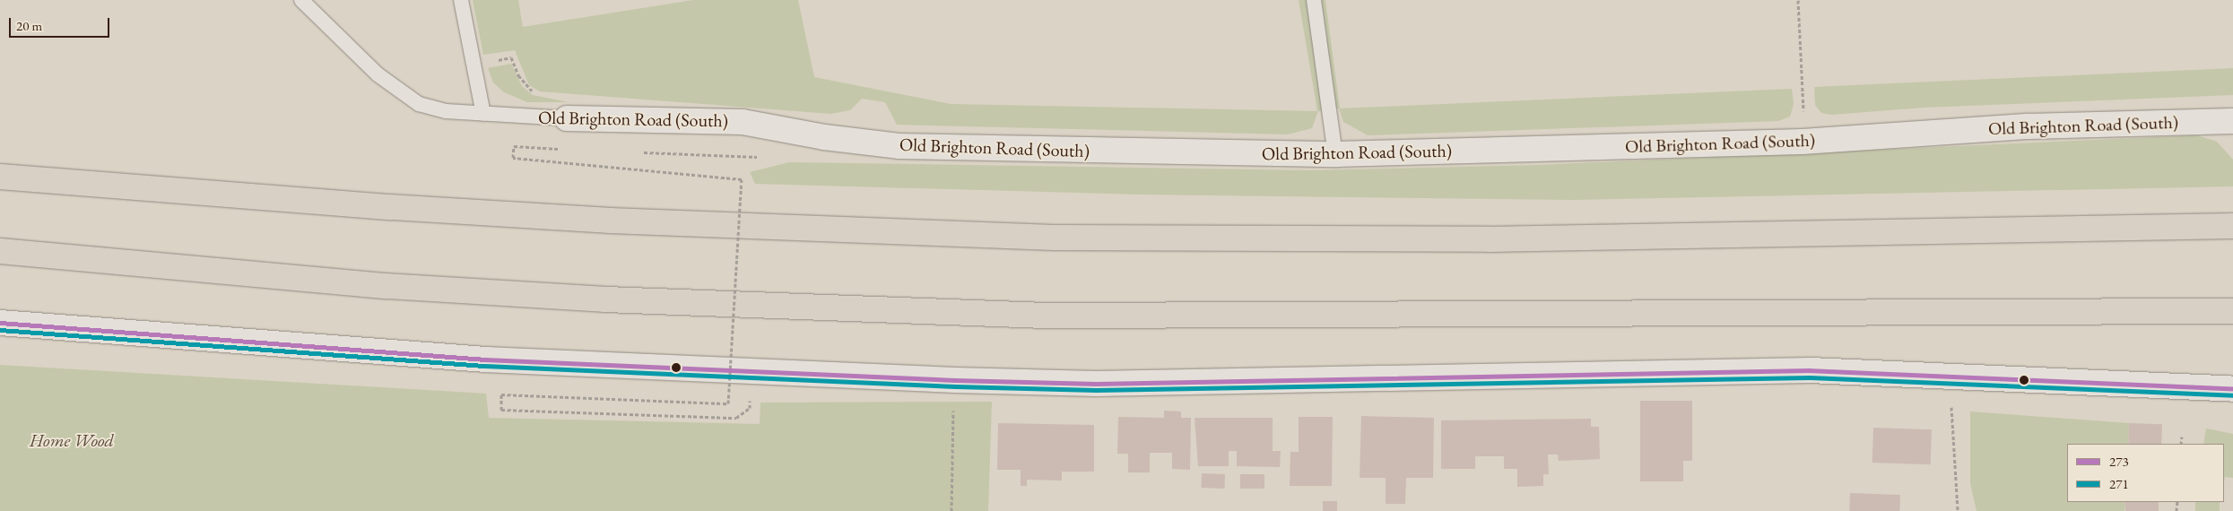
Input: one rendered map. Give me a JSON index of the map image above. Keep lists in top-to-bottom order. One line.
{"streets":{"street":["Old Brighton Road (South)"]},"parks":["Home Wood"],"lines":["transit line 273","transit line 271"],"legend":["273","271"],"scale_bar":"20 m"}
